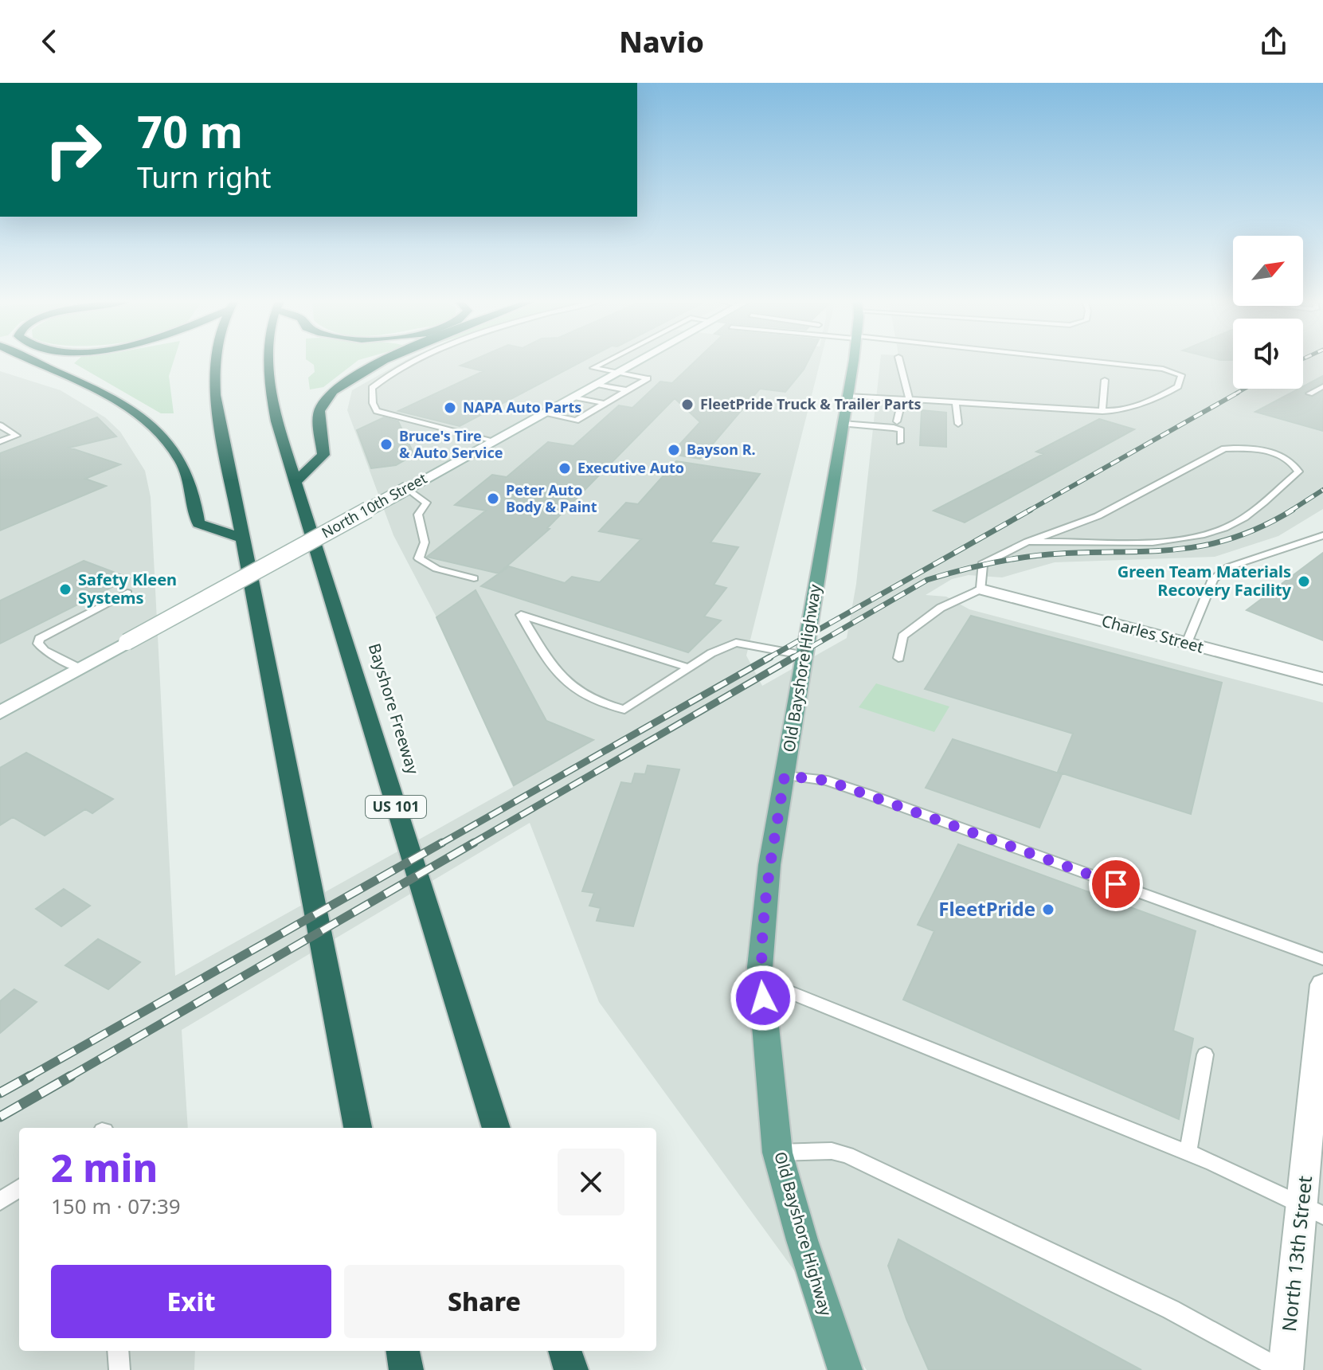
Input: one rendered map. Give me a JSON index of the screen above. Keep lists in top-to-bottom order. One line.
{"streets":{"highway":["Bayshore Freeway","US 101"],"main road":["North 10th Street","Charles Street","Old Bayshore Highway","North 13th Street"]},"places":["FleetPride Truck & Trailer Parts","NAPA Auto Parts","Bruce's Tire & Auto Service","Bayson R.","Executive Auto","Peter Auto Body & Paint","Green Team Materials Recovery Facility","Safety Kleen Systems","FleetPride"],"north":"top right","page":{"header":"Navio","turn":["70 m","Turn right"],"heading":["2 min","150 m · 07:39"],"buttons":["Exit","Share"]}}
